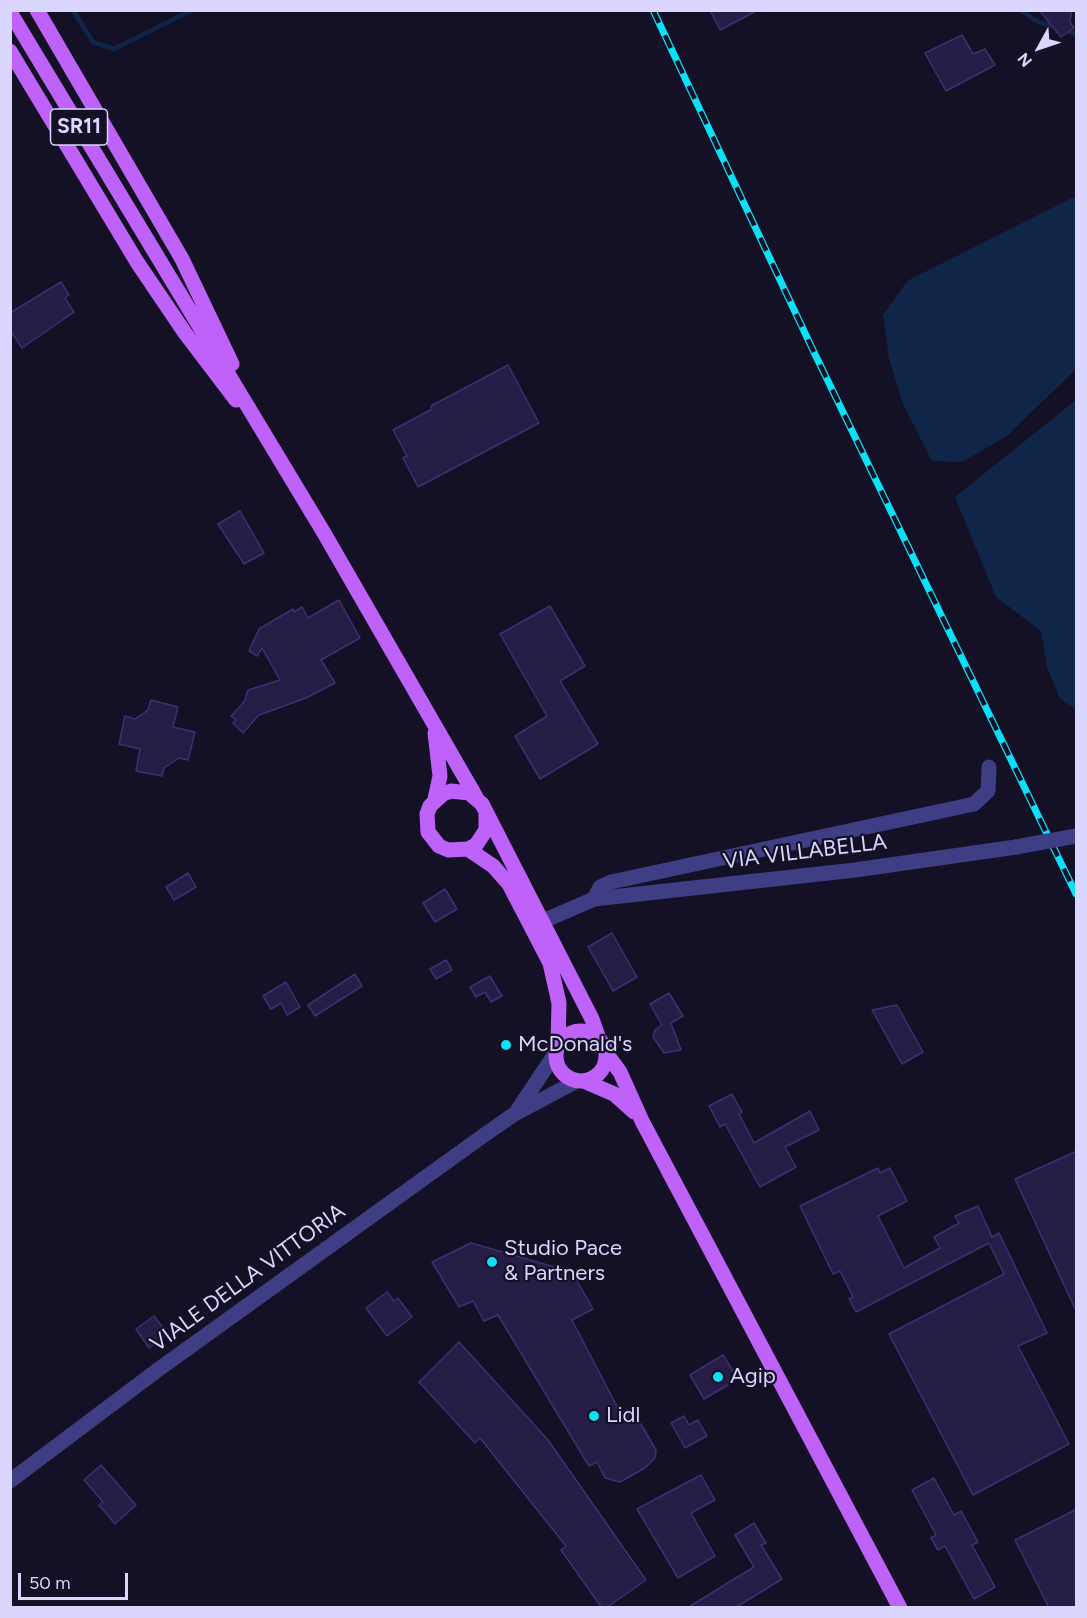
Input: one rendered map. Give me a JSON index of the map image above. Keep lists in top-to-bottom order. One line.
{"streets":{"main road":["SR11"],"street":["VIA VILLABELLA","VIALE DELLA VITTORIA"]},"places":["McDonald's","Studio Pace & Partners","Agip","Lidl"],"scale_bar":"50 m","north":"bottom left"}
